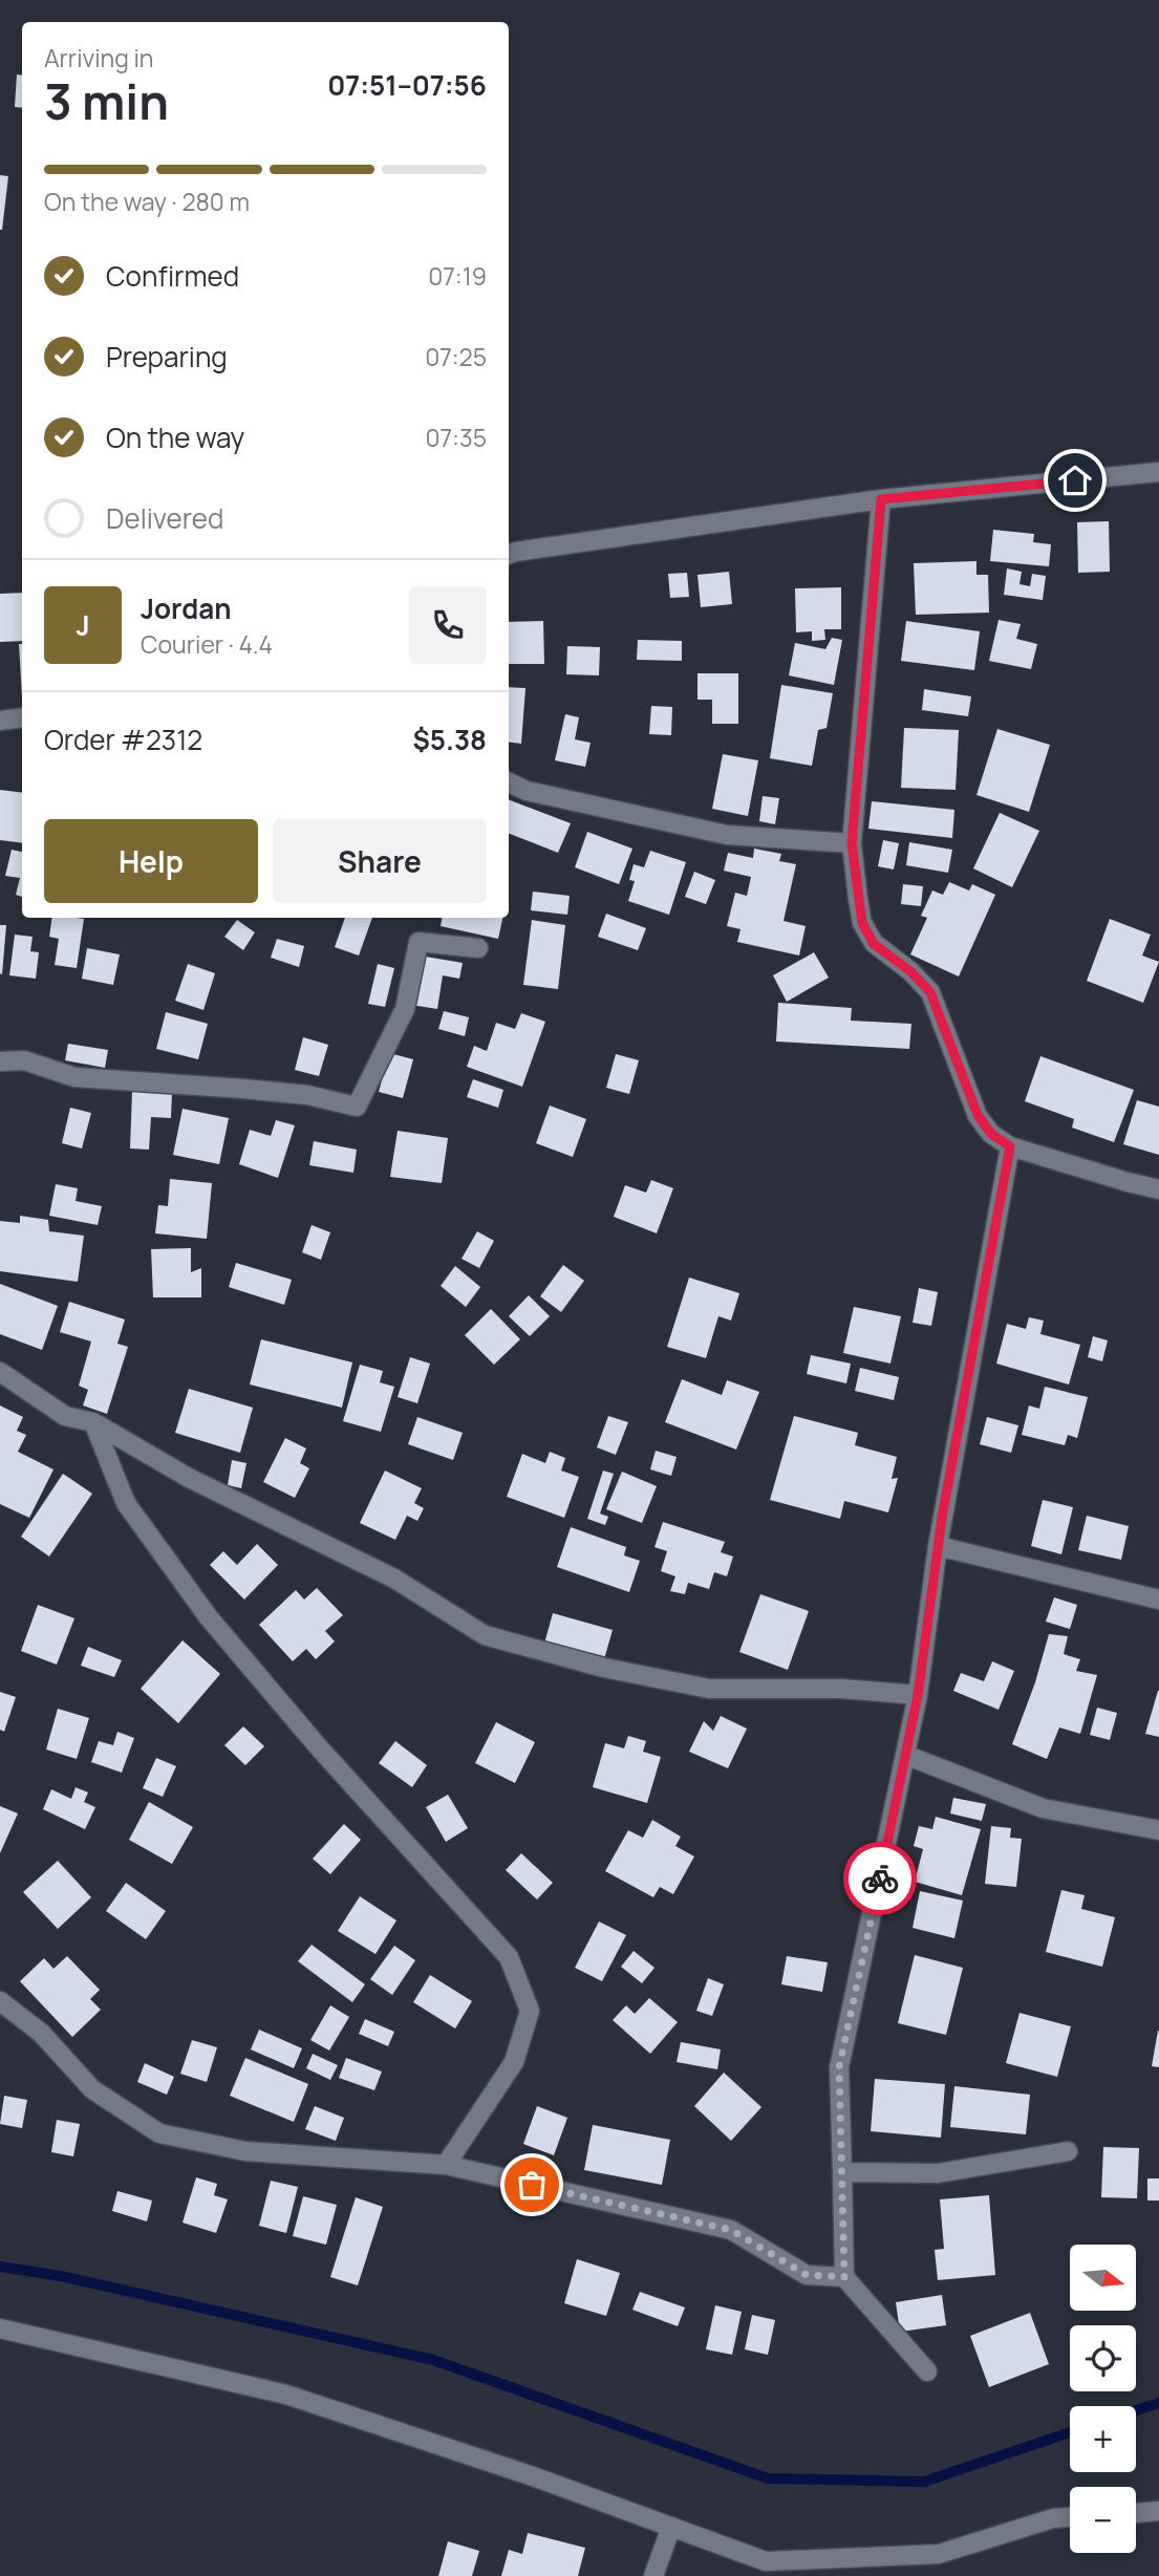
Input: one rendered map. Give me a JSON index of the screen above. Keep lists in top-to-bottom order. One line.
{"north":"right","page":{"heading":["3 min","Arriving in","07:51–07:56"],"panel":["Jordan","Courier · 4.4","Order #2312","$5.38"],"bar":"On the way · 280 m","list":[["Confirmed","07:19"],["Preparing","07:25"],["On the way","07:35"],"Delivered"],"round":"J","buttons":["Help","Share"],"map_buttons":["+","−"]}}
